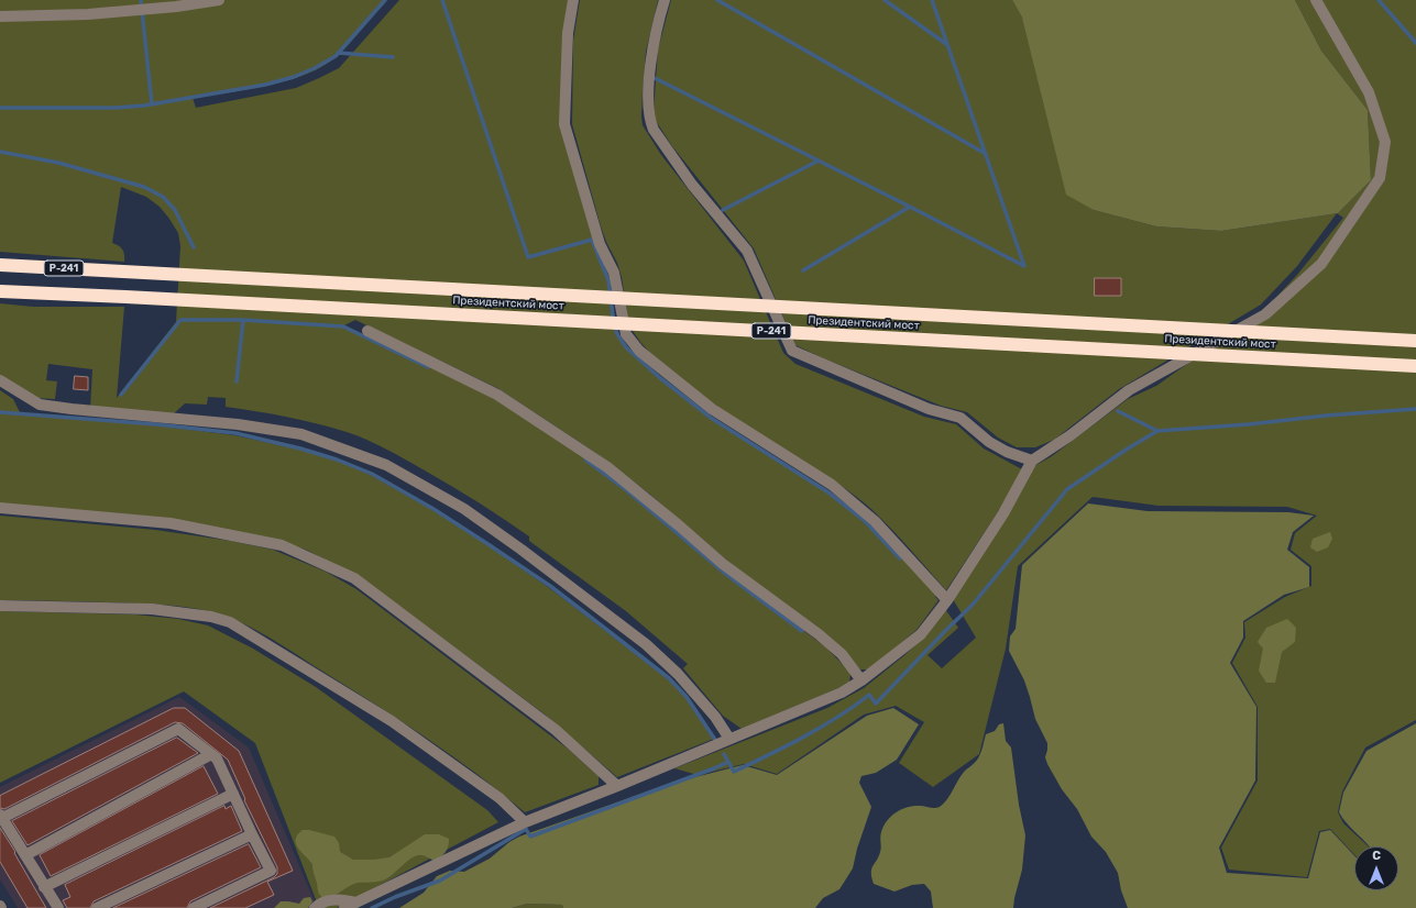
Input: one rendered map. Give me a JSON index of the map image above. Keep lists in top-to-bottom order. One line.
{"streets":{"highway":["Р-241","Президентский мост"]},"north":"top"}
